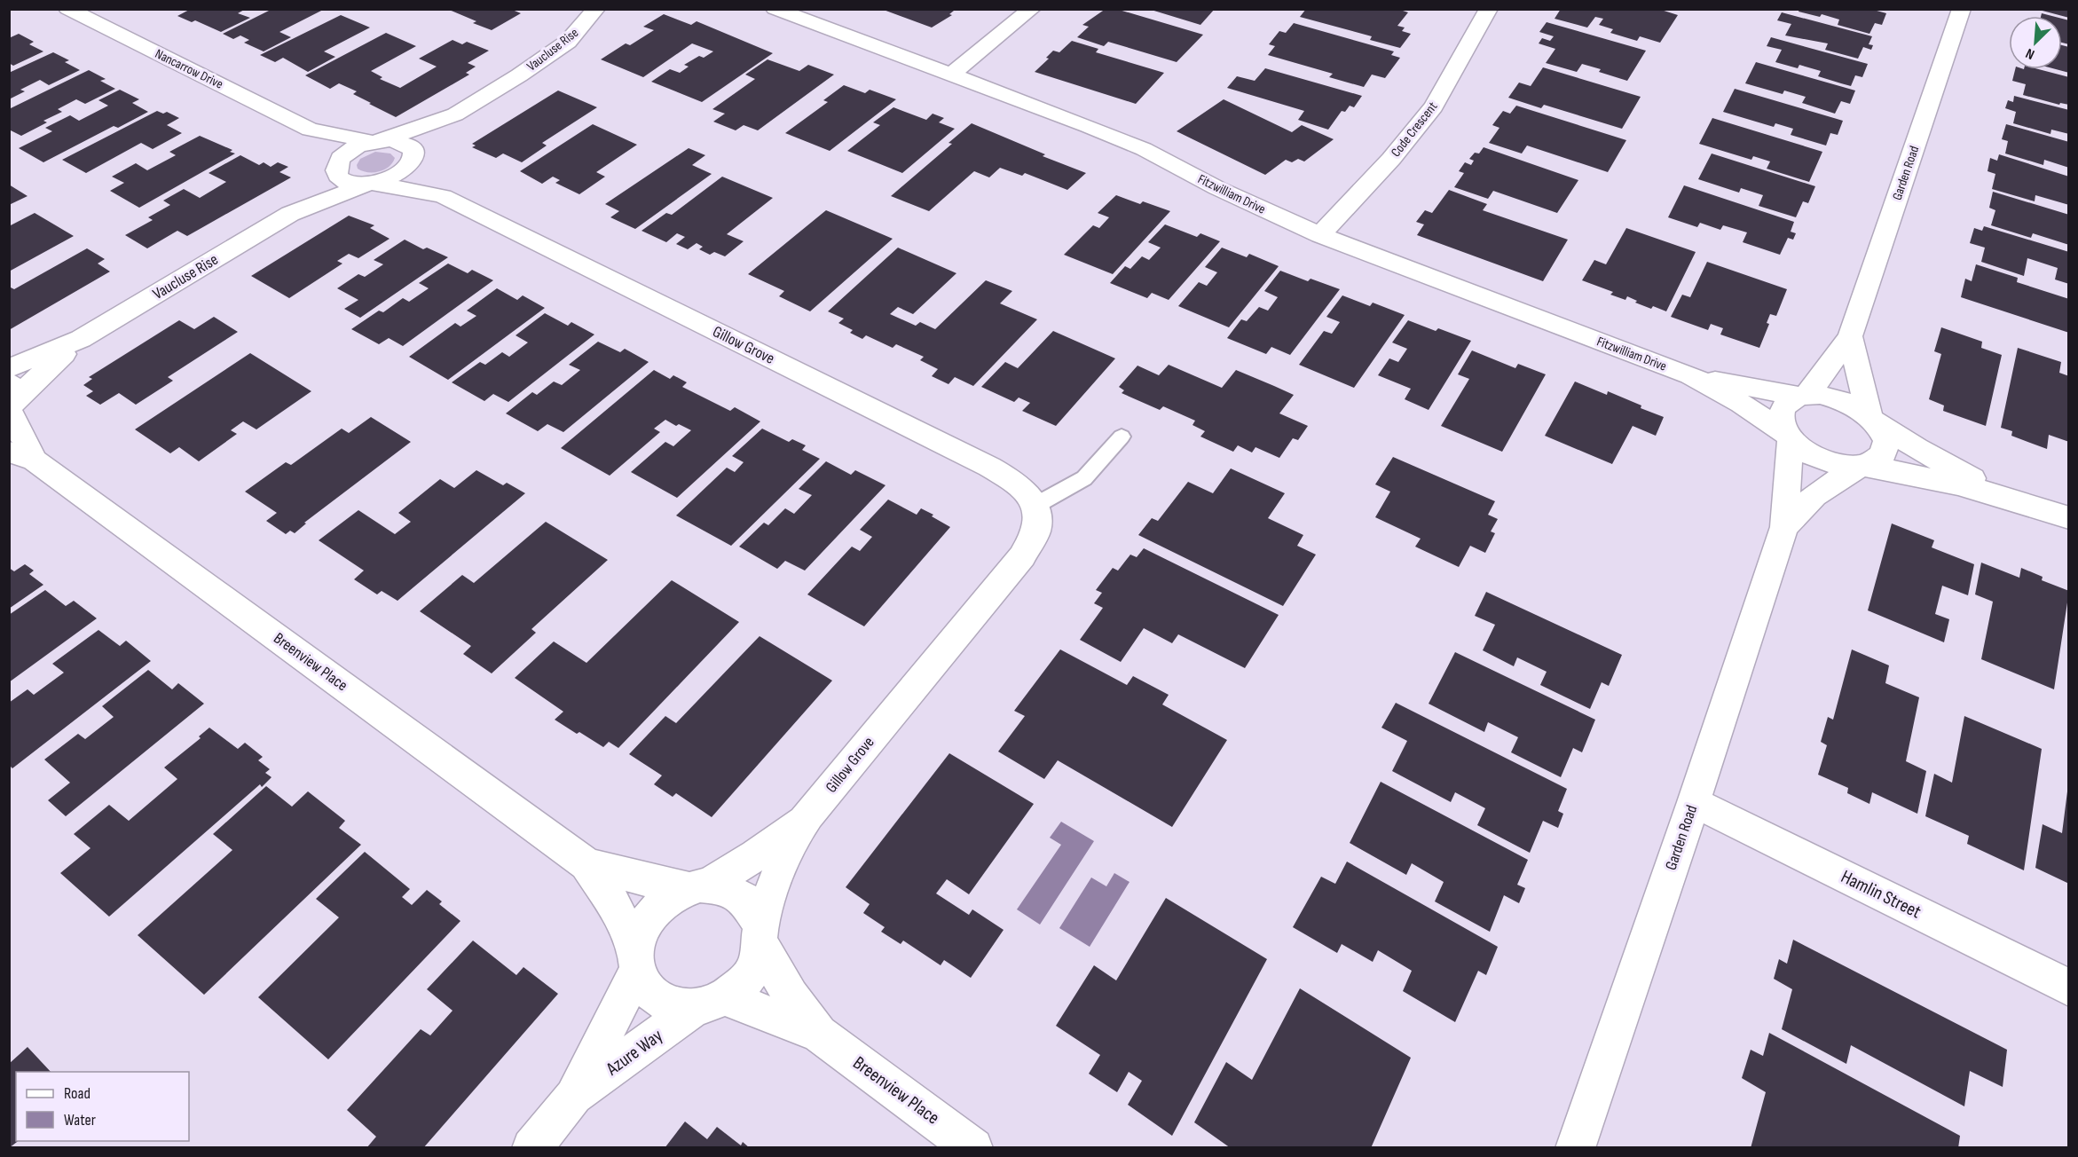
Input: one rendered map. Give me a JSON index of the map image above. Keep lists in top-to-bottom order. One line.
{"streets":{"street":["Vaucluse Rise","Nancarrow Drive","Code Crescent","Garden Road","Fitzwilliam Drive","Gillow Grove","Breenview Place","Hamlin Street","Azure Way"]},"crossings":[["Vaucluse Rise","Nancarrow Drive"],["Vaucluse Rise","Gillow Grove"],["Vaucluse Rise","Breenview Place"],["Nancarrow Drive","Gillow Grove"],["Code Crescent","Fitzwilliam Drive"],["Garden Road","Fitzwilliam Drive"],["Garden Road","Hamlin Street"],["Gillow Grove","Breenview Place"],["Gillow Grove","Azure Way"],["Breenview Place","Azure Way"]],"legend":["Road","Water"],"north":"bottom left"}
